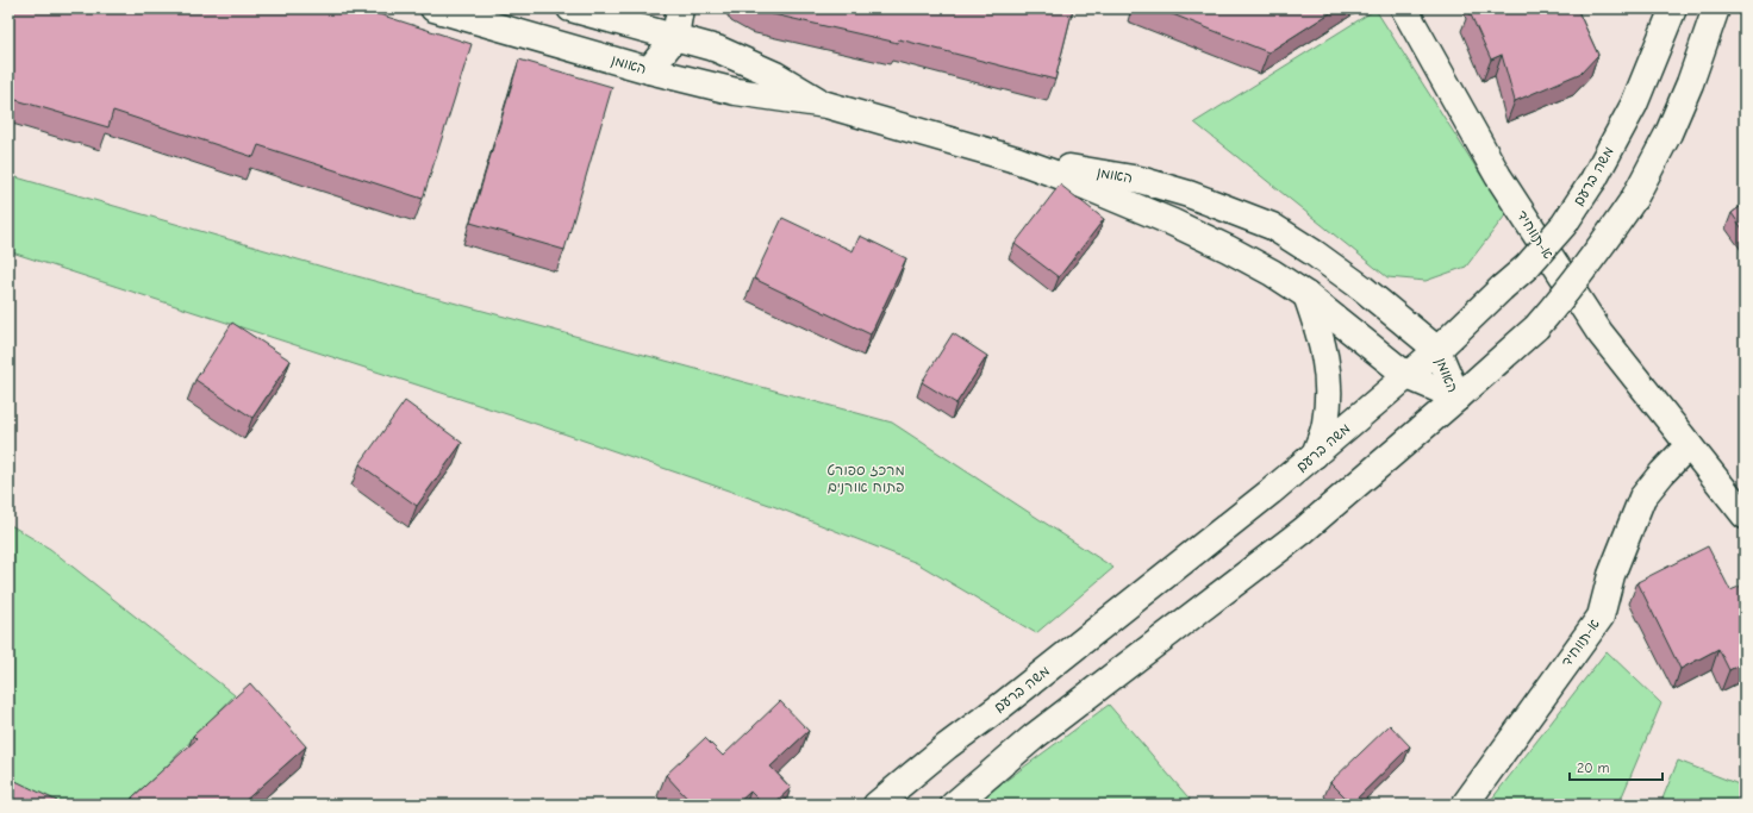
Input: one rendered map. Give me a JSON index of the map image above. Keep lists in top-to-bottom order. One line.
{"streets":{"street":["האומן","משה ברעם","א-תווחיד"]},"crossings":[["האומן","משה ברעם"]],"parks":["מרכז ספורט פתוח אורנים"],"scale_bar":"20 m"}
